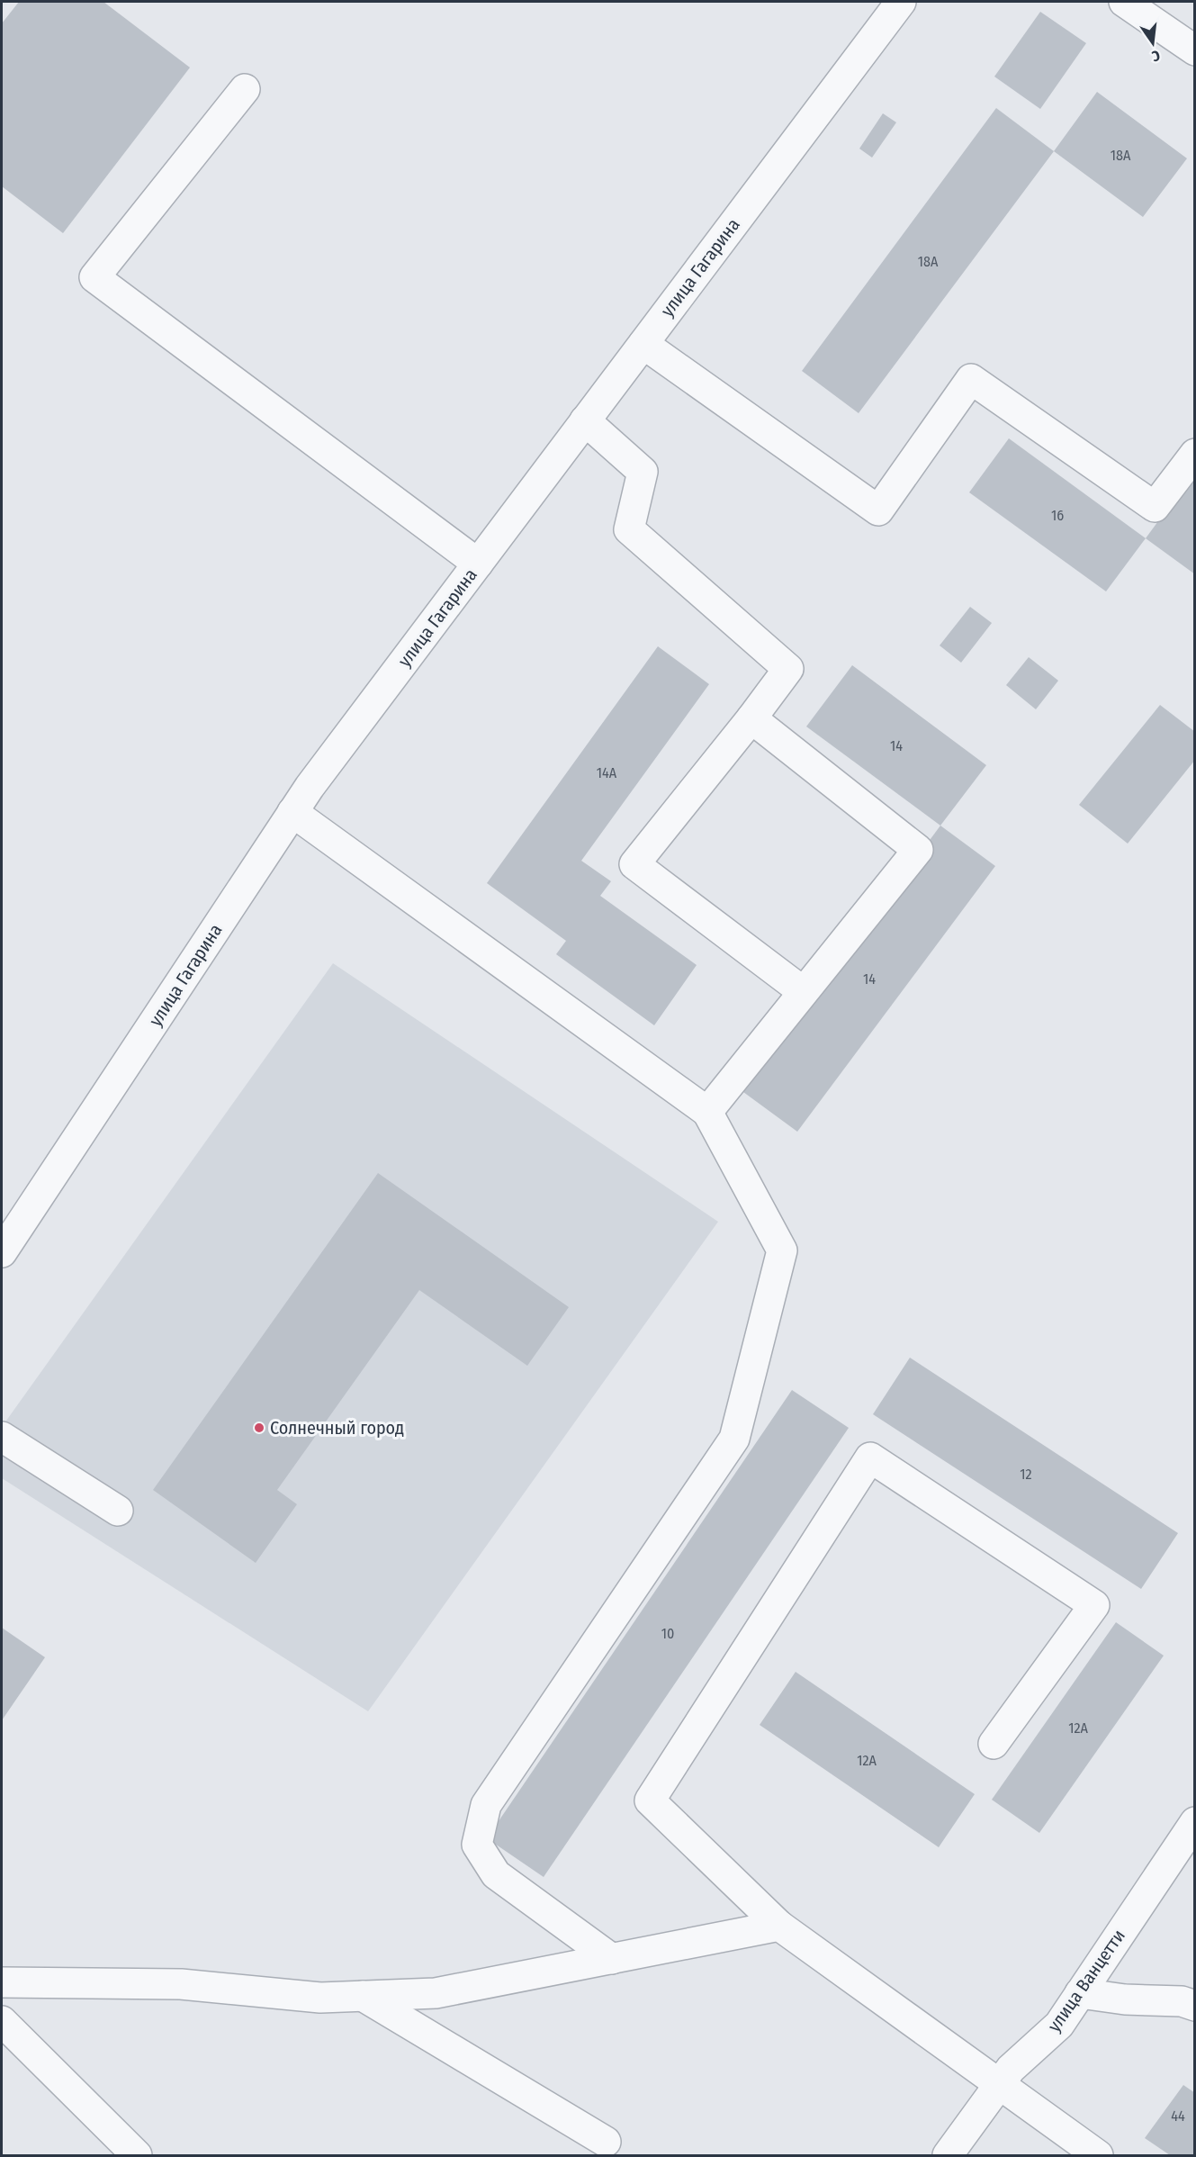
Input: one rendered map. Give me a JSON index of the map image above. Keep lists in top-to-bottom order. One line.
{"streets":{"street":["улица Гагарина","улица Ванцетти"]},"places":["Солнечный город"],"house_numbers":["18А","18А","16","14","14А","14","12","10","12А","12А","44"],"north":"bottom"}
